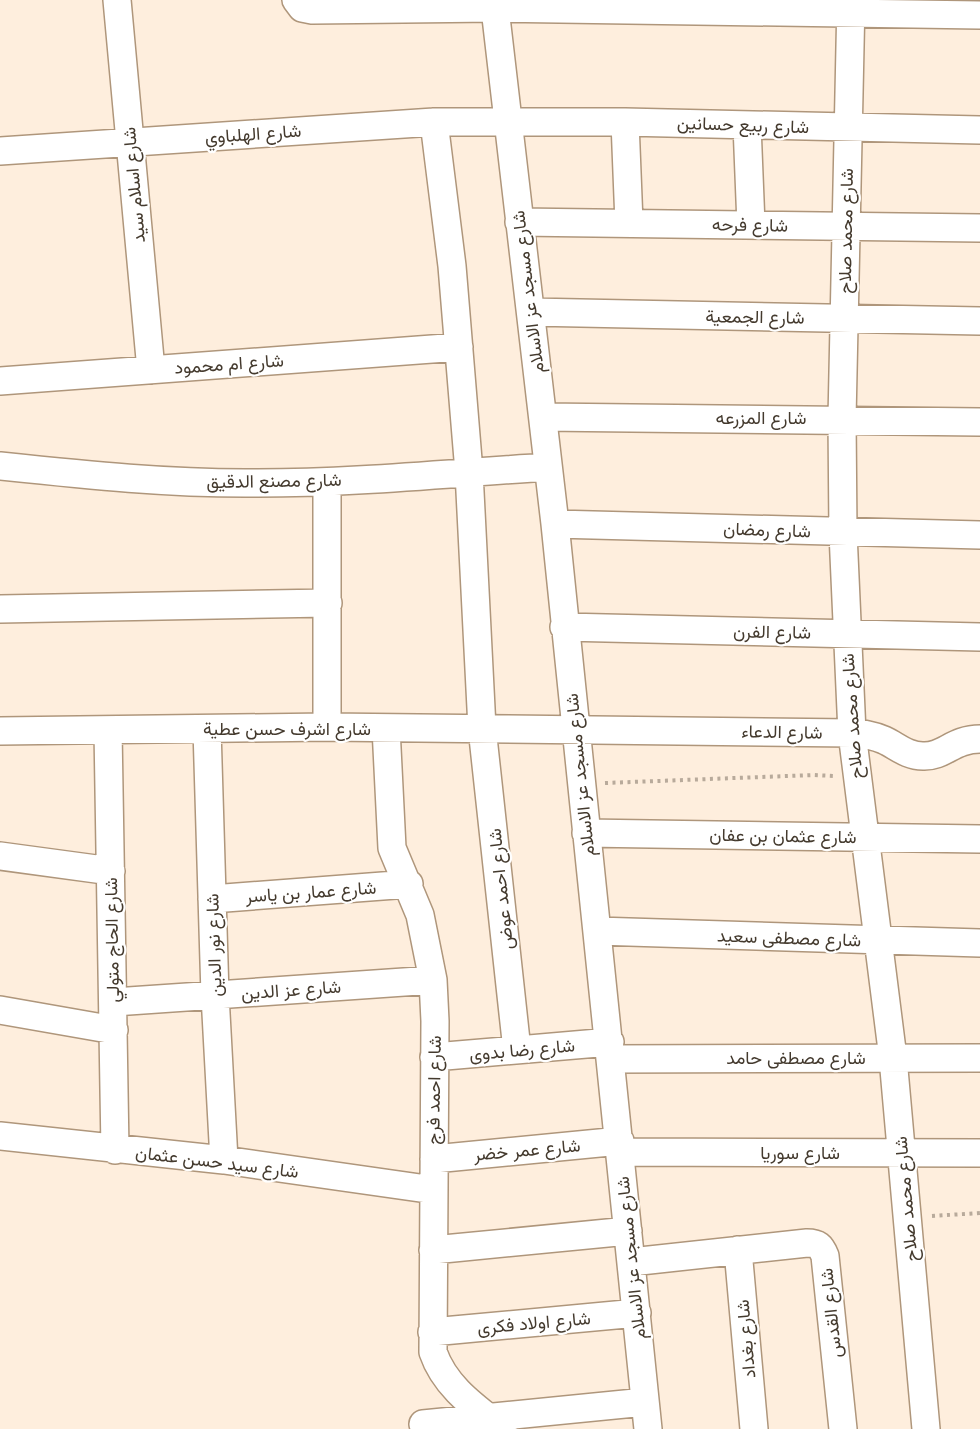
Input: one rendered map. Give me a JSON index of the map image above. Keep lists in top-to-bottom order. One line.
{"streets":{"street":["شارع ربيع حسانين","شارع الهلباوي","شارع اسلام سيد","شارع فرحه","شارع محمد صلاح","شارع مسجد عز الاسلام","شارع الجمعية","شارع ام محمود","شارع المزرعه","شارع مصنع الدقيق","شارع رمضان","شارع الفرن","شارع اشرف حسن عطية","شارع الدعاء","شارع عثمان بن عفان","شارع احمد عوض","شارع عمار بن ياسر","شارع مصطفى سعيد","شارع الحاج متولي","شارع نور الدين","شارع عز الدين","شارع رضا بدوى","شارع مصطفى حامد","شارع احمد فرج","شارع عمر خضر","شارع سوريا","شارع سيد حسن عثمان","شارع القدس","شارع اولاد فكرى","شارع بغداد"]},"crossings":[["شارع ربيع حسانين","شارع الهلباوي"],["شارع ربيع حسانين","شارع محمد صلاح"],["شارع ربيع حسانين","شارع مسجد عز الاسلام"],["شارع الهلباوي","شارع اسلام سيد"],["شارع الهلباوي","شارع مسجد عز الاسلام"],["شارع الهلباوي","شارع احمد عوض"],["شارع اسلام سيد","شارع ام محمود"],["شارع فرحه","شارع محمد صلاح"],["شارع فرحه","شارع مسجد عز الاسلام"],["شارع محمد صلاح","شارع الجمعية"],["شارع محمد صلاح","شارع المزرعه"],["شارع محمد صلاح","شارع رمضان"],["شارع محمد صلاح","شارع الفرن"],["شارع محمد صلاح","شارع الدعاء"],["شارع محمد صلاح","شارع عثمان بن عفان"],["شارع محمد صلاح","شارع مصطفى سعيد"],["شارع محمد صلاح","شارع مصطفى حامد"],["شارع محمد صلاح","شارع سوريا"],["شارع مسجد عز الاسلام","شارع الجمعية"],["شارع مسجد عز الاسلام","شارع المزرعه"],["شارع مسجد عز الاسلام","شارع مصنع الدقيق"],["شارع مسجد عز الاسلام","شارع رمضان"],["شارع مسجد عز الاسلام","شارع الفرن"],["شارع مسجد عز الاسلام","شارع اشرف حسن عطية"],["شارع مسجد عز الاسلام","شارع الدعاء"],["شارع مسجد عز الاسلام","شارع عثمان بن عفان"],["شارع مسجد عز الاسلام","شارع مصطفى سعيد"],["شارع مسجد عز الاسلام","شارع رضا بدوى"],["شارع مسجد عز الاسلام","شارع مصطفى حامد"],["شارع مسجد عز الاسلام","شارع عمر خضر"],["شارع مسجد عز الاسلام","شارع سوريا"],["شارع مسجد عز الاسلام","شارع اولاد فكرى"],["شارع ام محمود","شارع احمد عوض"],["شارع مصنع الدقيق","شارع احمد عوض"],["شارع اشرف حسن عطية","شارع الدعاء"],["شارع اشرف حسن عطية","شارع احمد عوض"],["شارع اشرف حسن عطية","شارع الحاج متولي"],["شارع اشرف حسن عطية","شارع نور الدين"],["شارع اشرف حسن عطية","شارع احمد فرج"],["شارع احمد عوض","شارع رضا بدوى"],["شارع عمار بن ياسر","شارع نور الدين"],["شارع عمار بن ياسر","شارع احمد فرج"],["شارع الحاج متولي","شارع عز الدين"],["شارع الحاج متولي","شارع سيد حسن عثمان"],["شارع نور الدين","شارع عز الدين"],["شارع نور الدين","شارع سيد حسن عثمان"],["شارع عز الدين","شارع احمد فرج"],["شارع رضا بدوى","شارع مصطفى حامد"],["شارع رضا بدوى","شارع احمد فرج"],["شارع احمد فرج","شارع عمر خضر"],["شارع احمد فرج","شارع سيد حسن عثمان"],["شارع احمد فرج","شارع اولاد فكرى"],["شارع عمر خضر","شارع سوريا"],["شارع القدس","شارع بغداد"]]}
